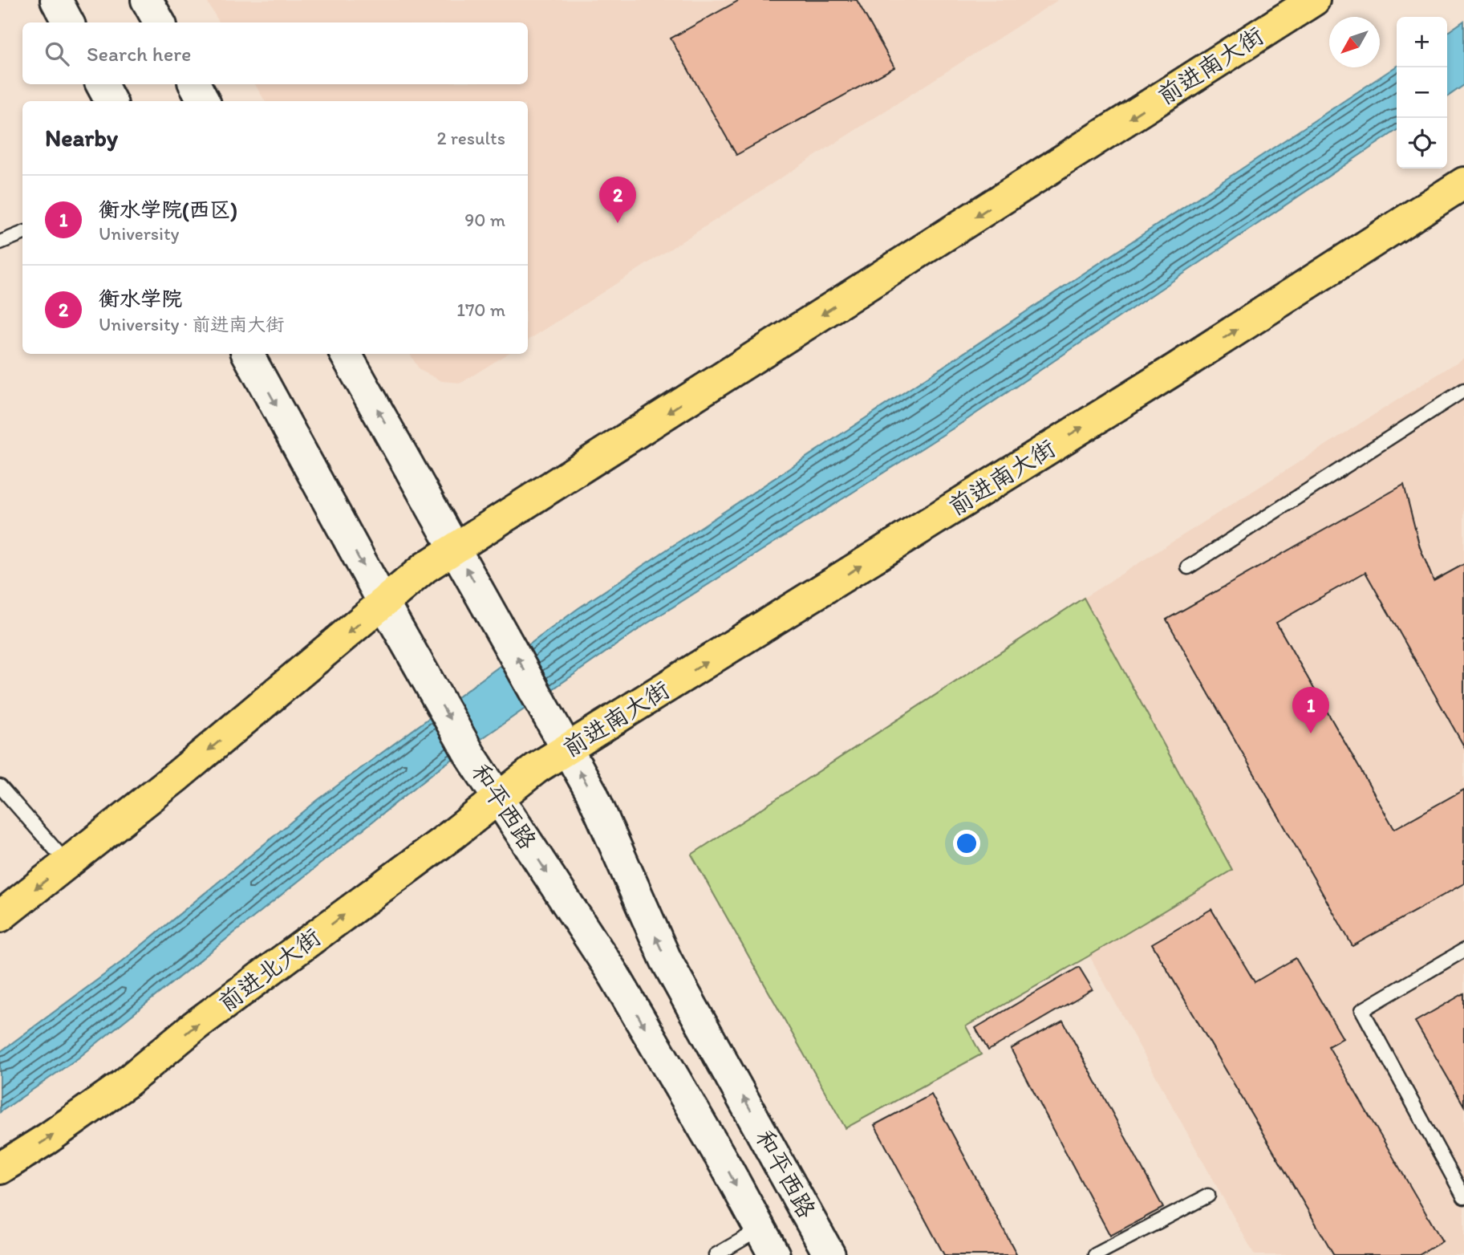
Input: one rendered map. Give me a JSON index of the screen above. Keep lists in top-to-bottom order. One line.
{"streets":{"main road":["前进南大街","和平西路","前进北大街"]},"crossings":[["前进南大街","和平西路"],["前进南大街","前进北大街"],["和平西路","前进北大街"]],"north":"bottom left","page":{"map_buttons":["+","−"],"search":"Search here","heading":["Nearby","2 results"],"list":[{"mark":"1","name":"衡水学院(西区)","note":"University","value":"90 m"},{"mark":"2","name":"衡水学院","note":"University · 前进南大街","value":"170 m"}],"pins":["2","1"]}}
